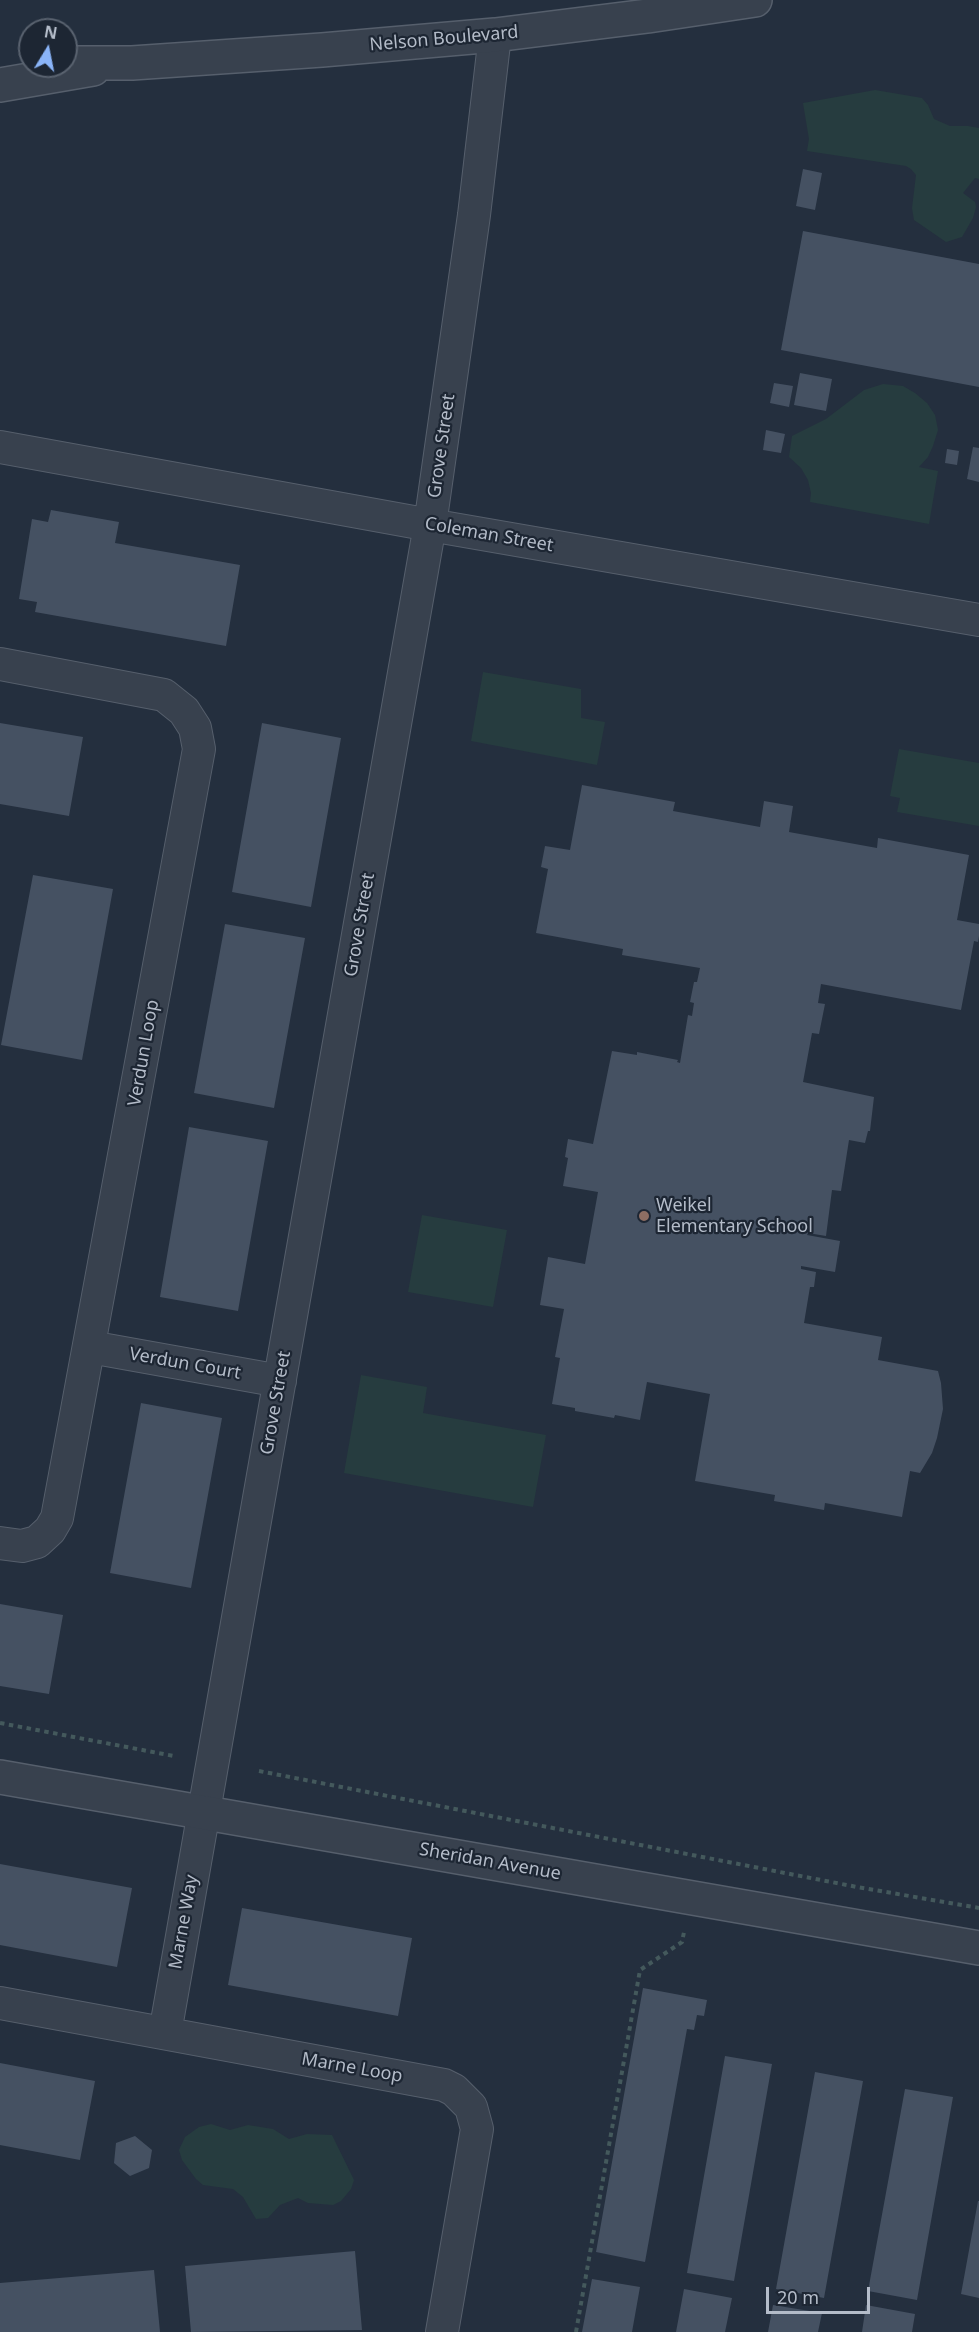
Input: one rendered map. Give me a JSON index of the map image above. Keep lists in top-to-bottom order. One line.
{"streets":{"street":["Nelson Boulevard","Grove Street","Coleman Street","Verdun Loop","Verdun Court","Sheridan Avenue","Marne Way","Marne Loop"]},"crossings":[["Nelson Boulevard","Grove Street"],["Grove Street","Coleman Street"],["Grove Street","Verdun Court"],["Grove Street","Sheridan Avenue"],["Grove Street","Marne Way"],["Verdun Loop","Verdun Court"],["Sheridan Avenue","Marne Way"],["Marne Way","Marne Loop"]],"places":["Weikel Elementary School"],"scale_bar":"20 m","north":"top"}
